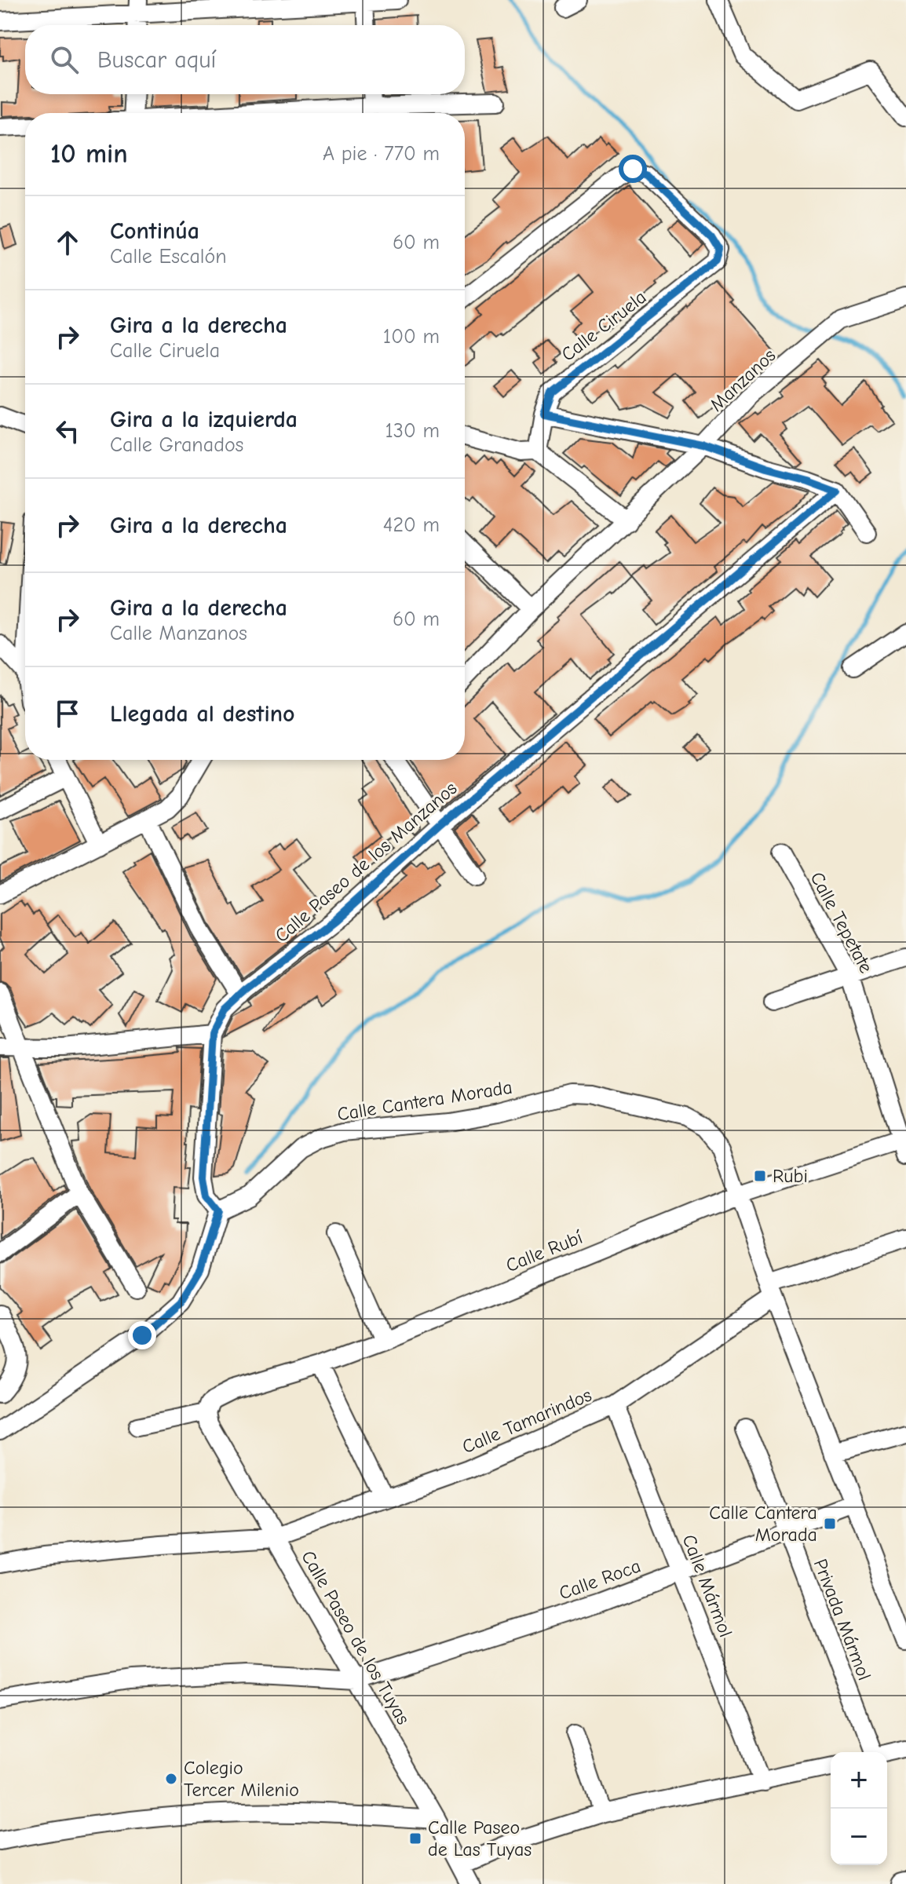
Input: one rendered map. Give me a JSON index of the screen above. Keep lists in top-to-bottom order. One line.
{"streets":{"street":["Calle Ciruela","Manzanos","Calle Paseo de los Manzanos","Calle Tepetate","Calle Cantera Morada","Calle Rubí","Calle Tamarindos","Calle Roca","Calle Mármol","Privada Mármol","Calle Paseo de los Tuyas"]},"crossings":[["Calle Paseo de los Manzanos","Calle Cantera Morada"],["Calle Tepetate","Calle Rubí"],["Calle Cantera Morada","Calle Rubí"],["Calle Cantera Morada","Calle Tamarindos"],["Calle Cantera Morada","Calle Roca"],["Calle Rubí","Calle Paseo de los Tuyas"],["Calle Tamarindos","Calle Mármol"],["Calle Tamarindos","Calle Paseo de los Tuyas"],["Calle Roca","Calle Mármol"],["Calle Roca","Privada Mármol"],["Calle Roca","Calle Paseo de los Tuyas"]],"places":{"transit":["Rubi","Calle Cantera Morada","Calle Paseo de Las Tuyas"],"other":["Colegio Tercer Milenio"]},"page":{"search":"Buscar aquí","heading":["10 min","A pie · 770 m"],"list":[["Continúa","Calle Escalón","60 m"],["Gira a la derecha","Calle Ciruela","100 m"],["Gira a la izquierda","Calle Granados","130 m"],["Gira a la derecha","420 m"],["Gira a la derecha","Calle Manzanos","60 m"],"Llegada al destino"],"map_buttons":["+","−"]}}
